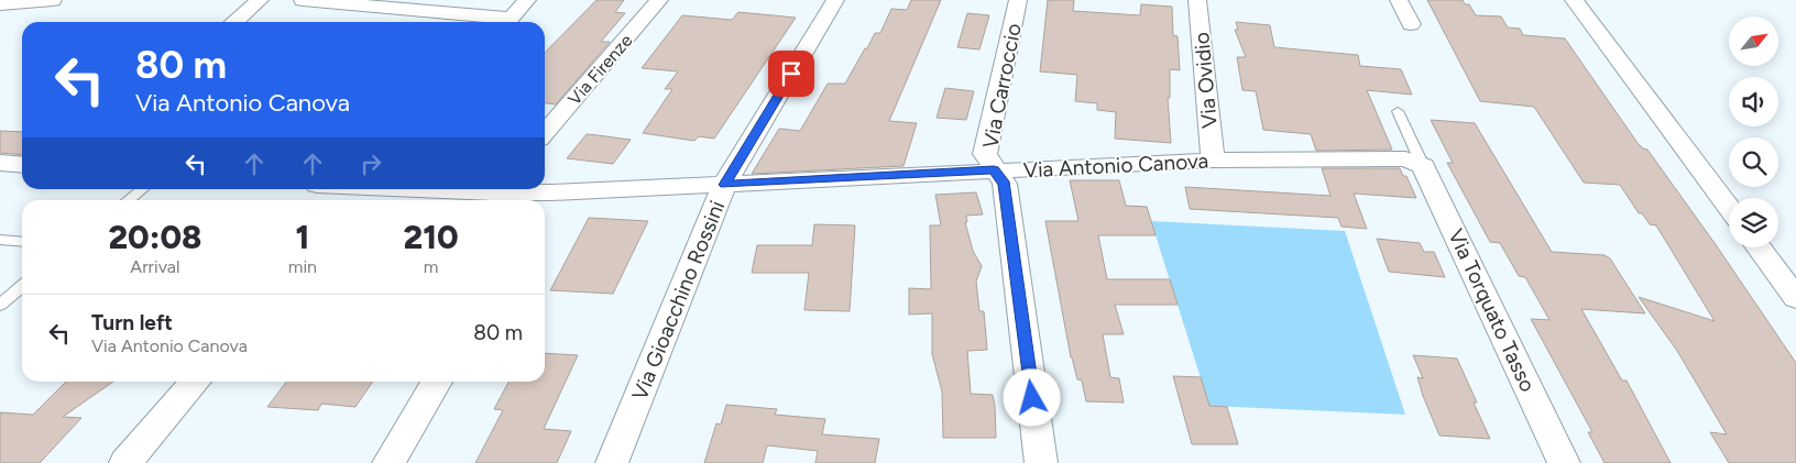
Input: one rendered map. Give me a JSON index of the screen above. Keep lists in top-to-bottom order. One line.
{"streets":{"street":["Via Firenze","Via Ovidio","Via Carroccio","Via Antonio Canova","Via Gioacchino Rossini","Via Torquato Tasso"]},"crossings":[["Via Ovidio","Via Antonio Canova"],["Via Carroccio","Via Antonio Canova"],["Via Antonio Canova","Via Gioacchino Rossini"],["Via Antonio Canova","Via Torquato Tasso"]],"north":"top right","page":{"turn":["80 m","Via Antonio Canova"],"eta":["20:08","Arrival","1","min","210","m"],"list":[{"name":"Turn left","note":"Via Antonio Canova","value":"80 m"}]}}
